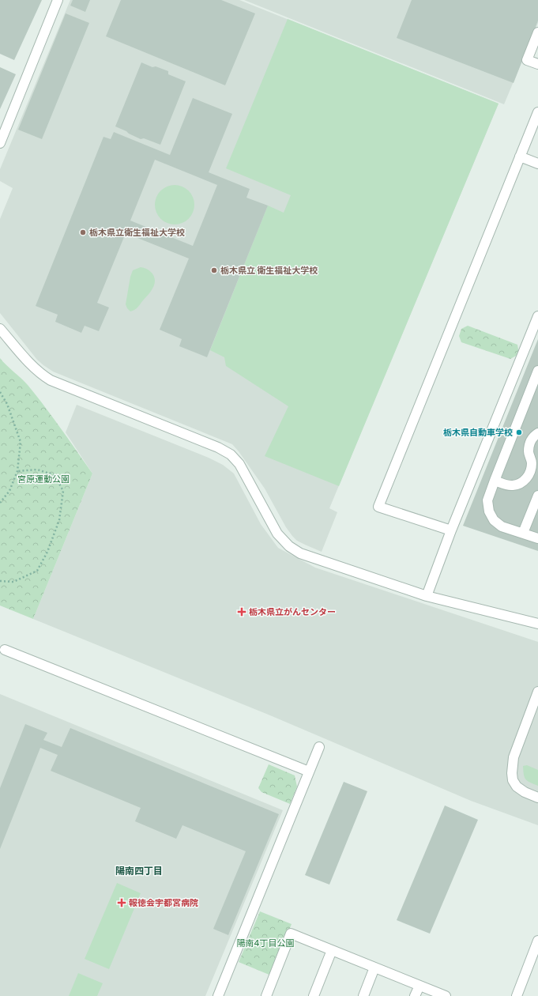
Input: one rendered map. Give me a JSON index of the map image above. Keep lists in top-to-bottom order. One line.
{"districts":["陽南四丁目"],"parks":["宮原運動公園","陽南4丁目公園"],"places":{"other":["栃木県立衛生福祉大学校","栃木県立 衛生福祉大学校","栃木県自動車学校"],"health":["栃木県立がんセンター","報徳会宇都宮病院"]}}
